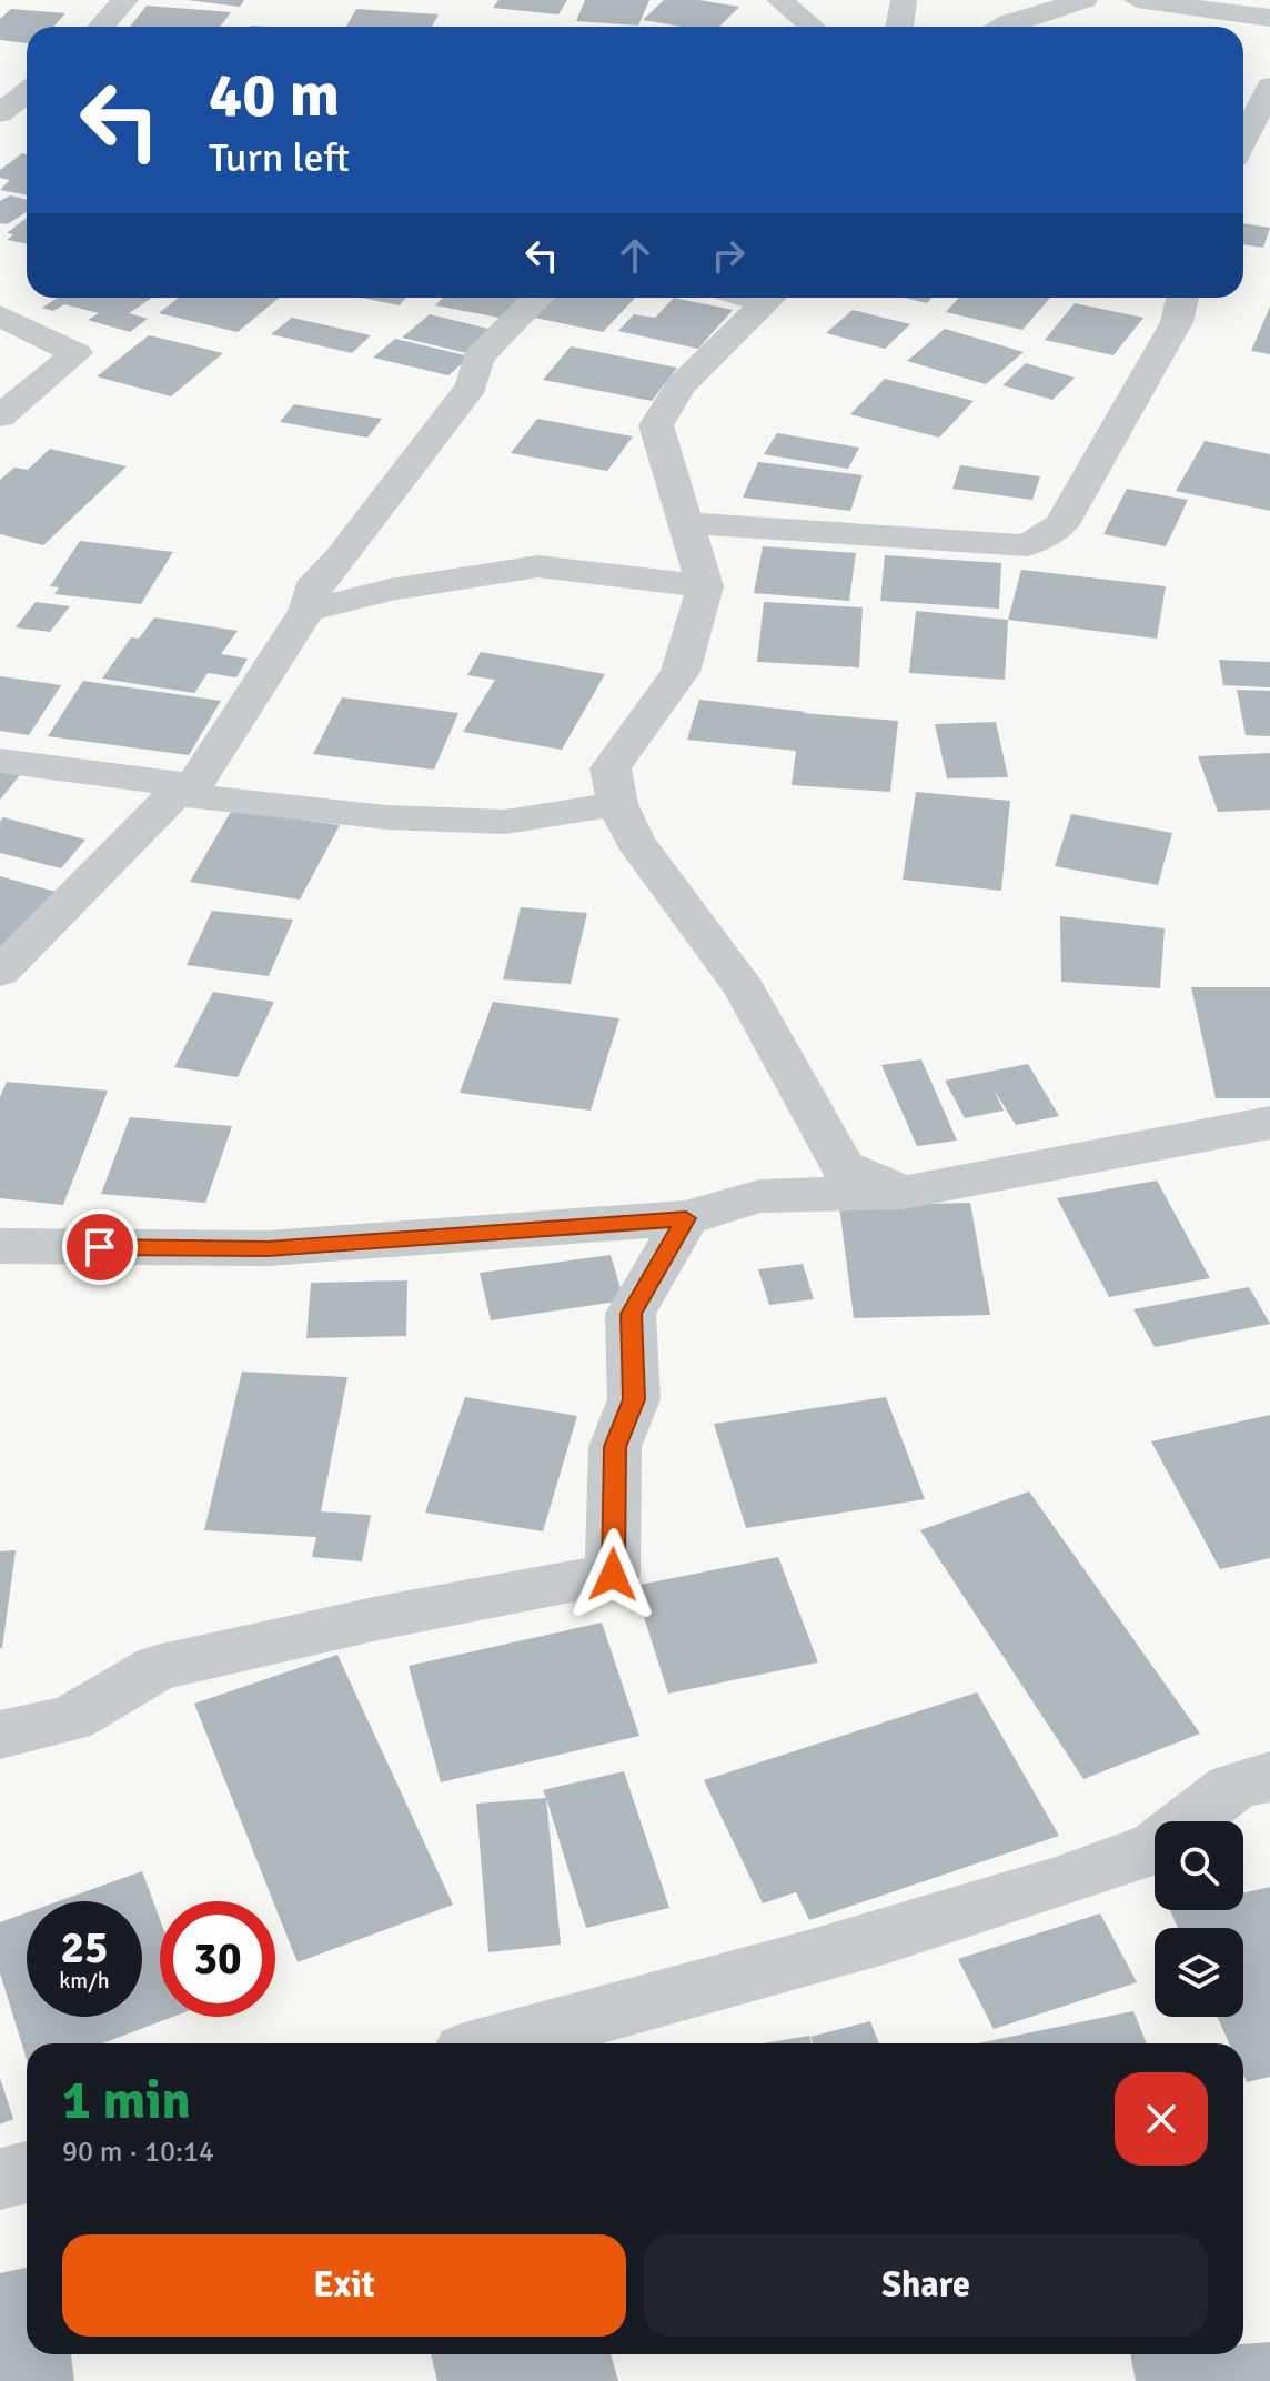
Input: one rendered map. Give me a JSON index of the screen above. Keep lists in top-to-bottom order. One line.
{"page":{"turn":["40 m","Turn left"],"speed":"25 km/h","limit":"30","heading":["1 min","90 m · 10:14"],"buttons":["Exit","Share"]}}
